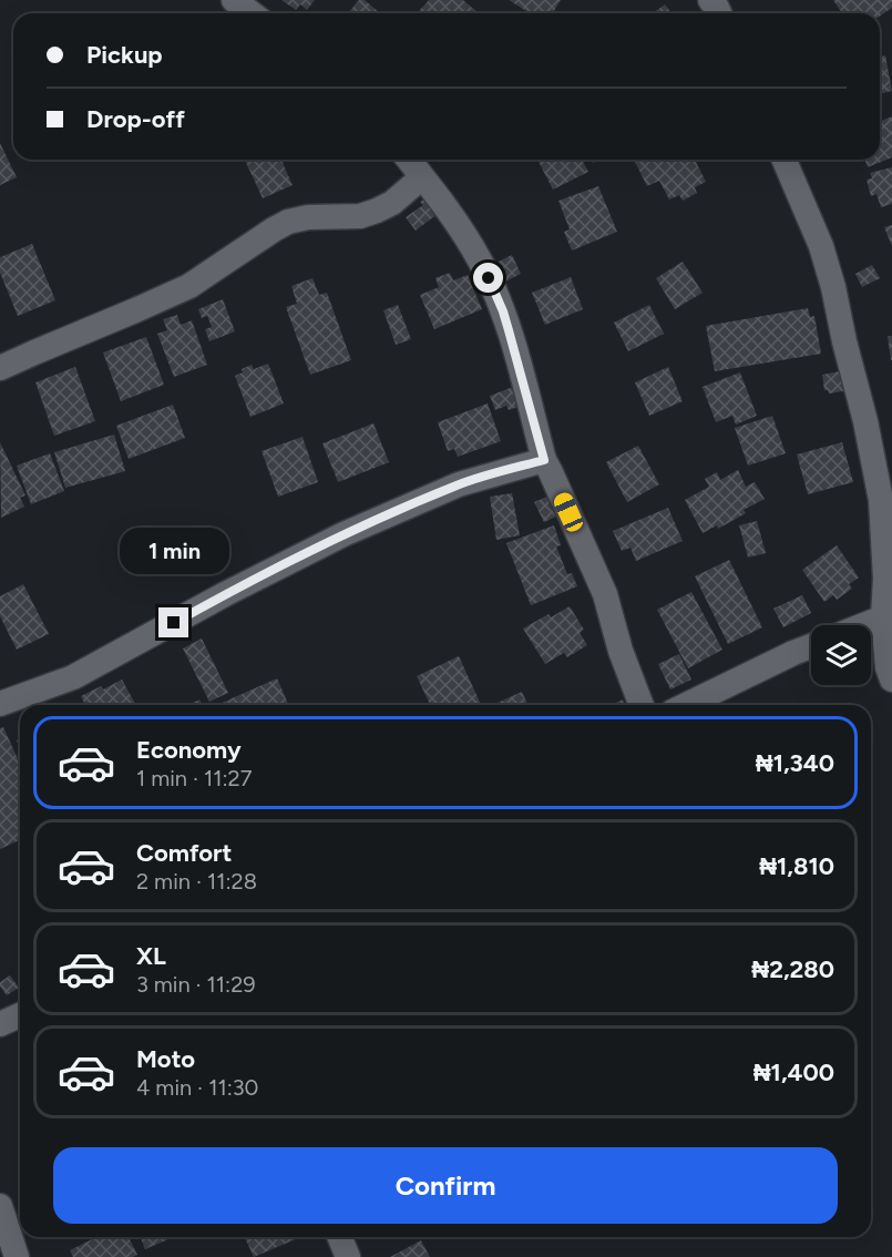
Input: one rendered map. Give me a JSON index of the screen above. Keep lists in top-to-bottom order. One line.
{"page":{"banner":["Pickup","Drop-off"],"bubble":"1 min","list":[{"name":"Economy","note":"1 min · 11:27","value":"₦1,340"},{"name":"Comfort","note":"2 min · 11:28","value":"₦1,810"},{"name":"XL","note":"3 min · 11:29","value":"₦2,280"},{"name":"Moto","note":"4 min · 11:30","value":"₦1,400"}],"buttons":"Confirm"}}
